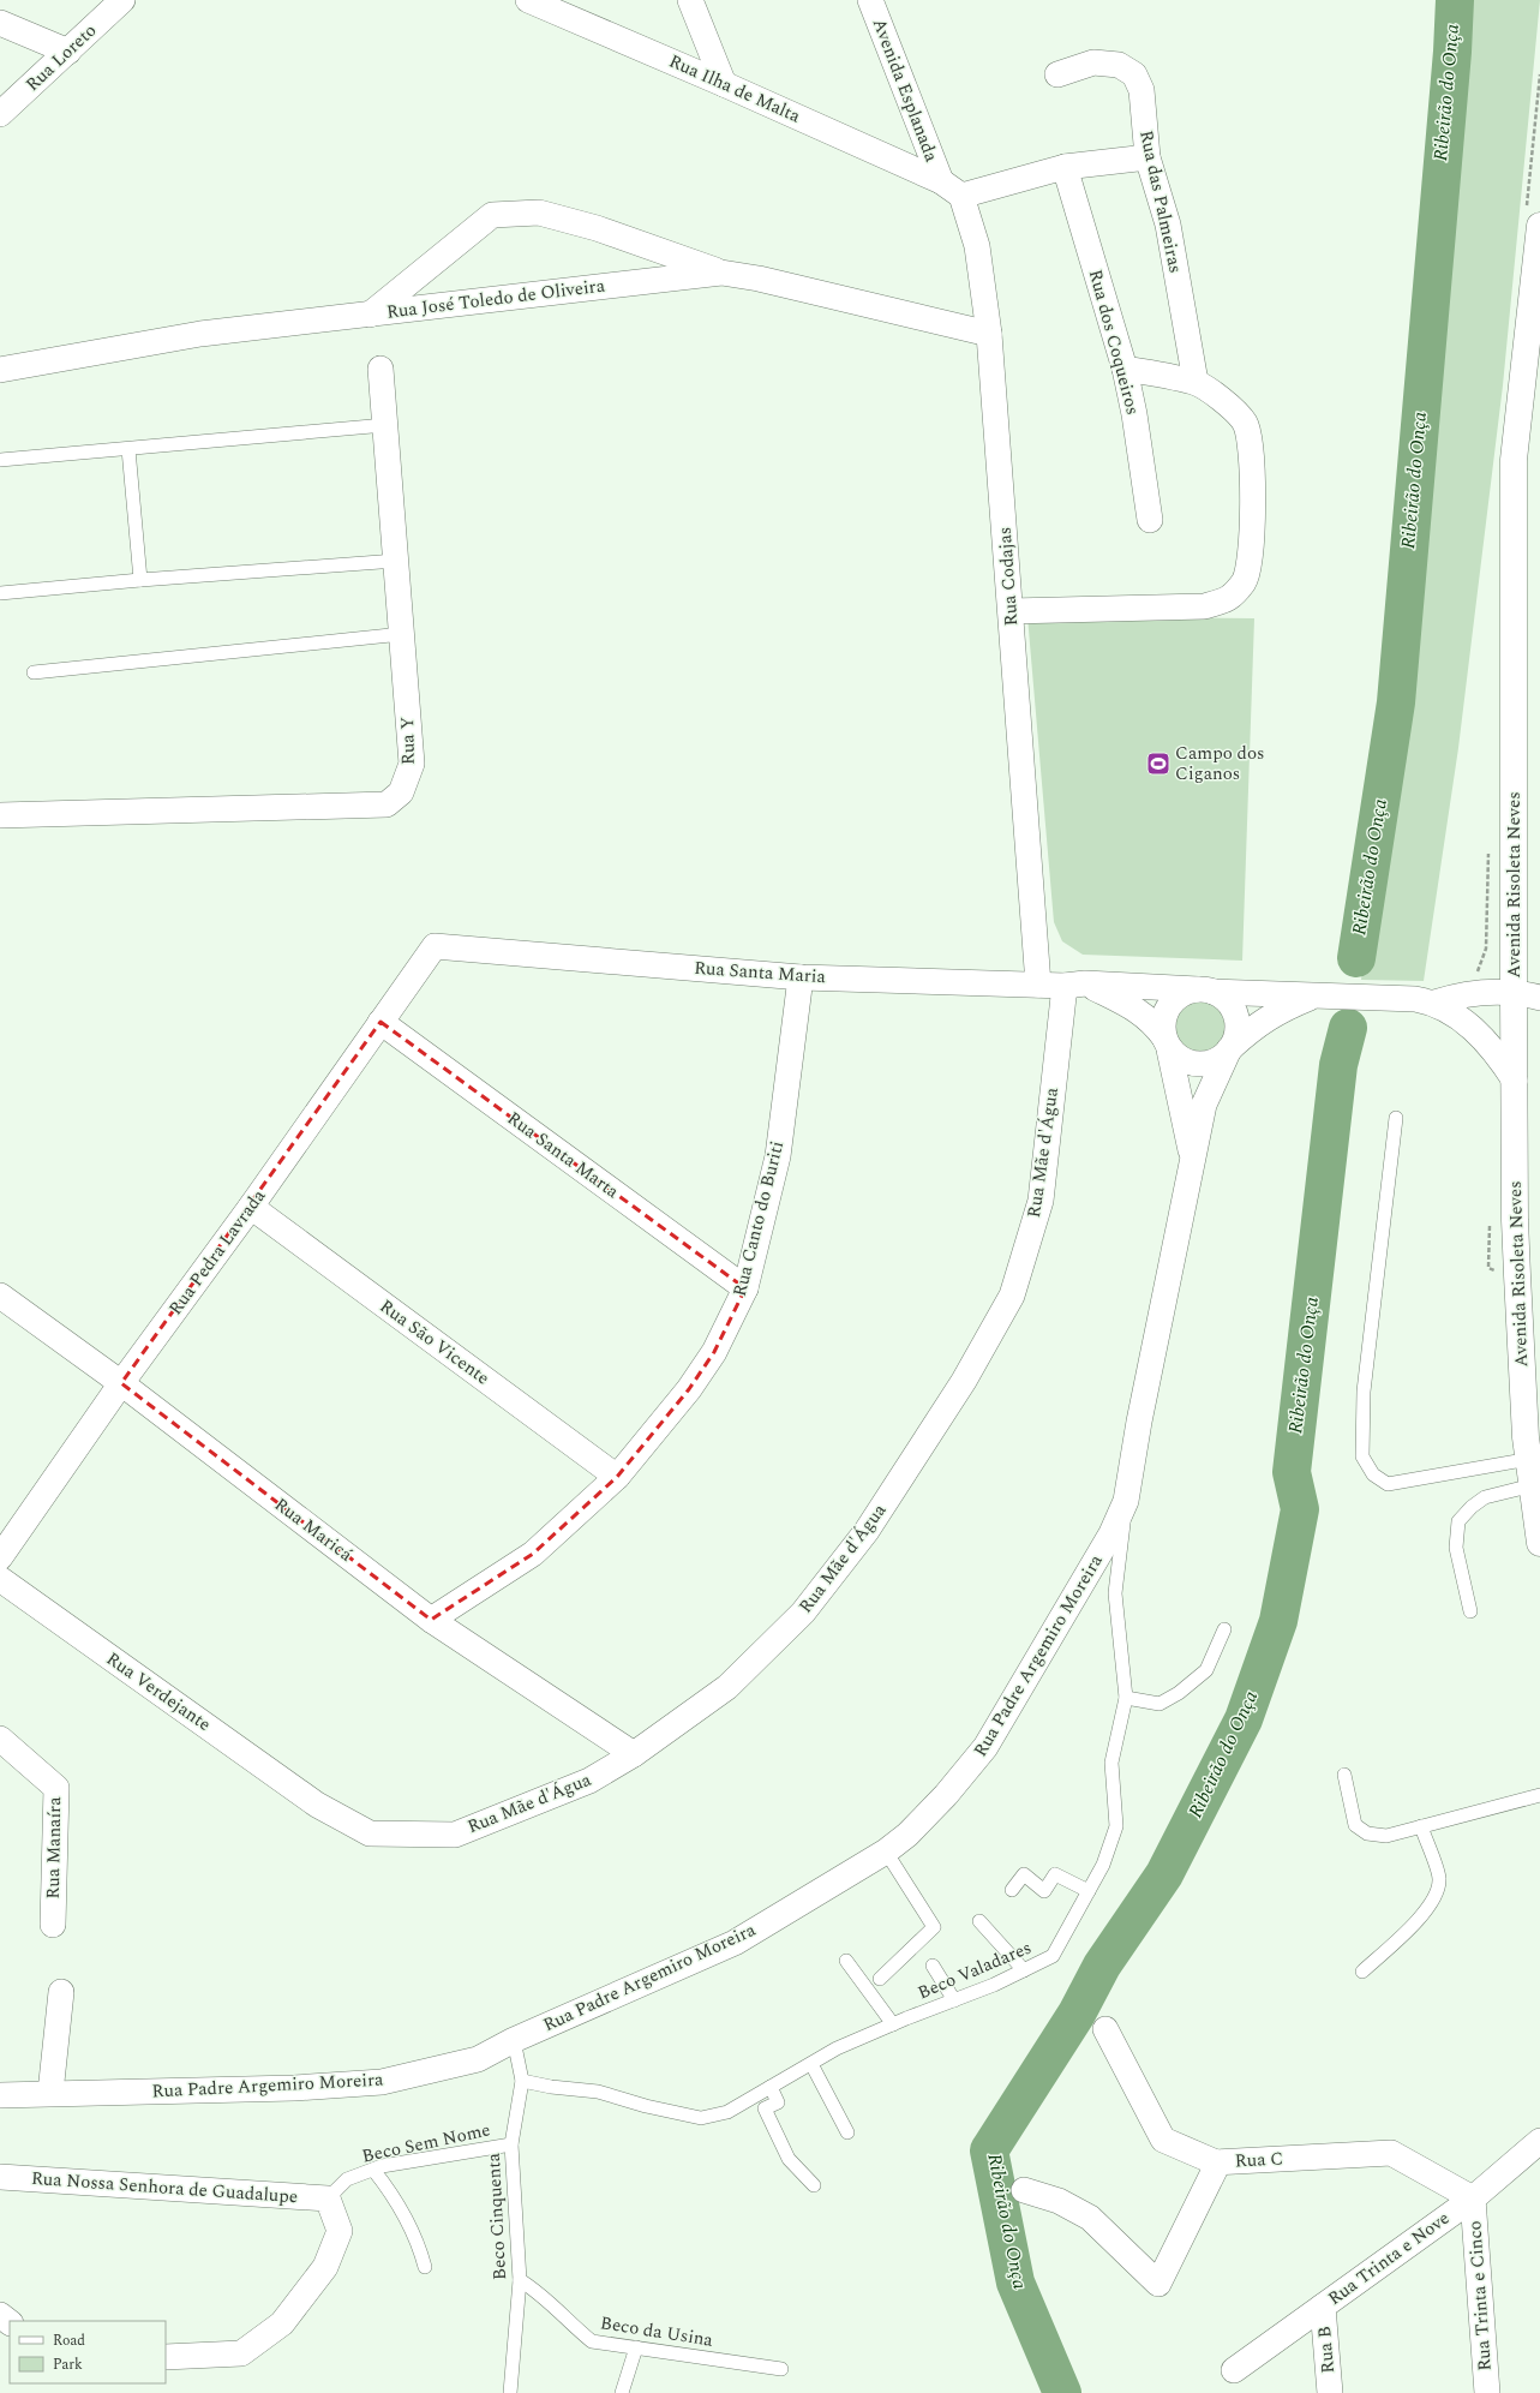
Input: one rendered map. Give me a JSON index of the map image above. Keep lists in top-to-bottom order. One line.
{"streets":{"highway":["Avenida Risoleta Neves"],"street":["Rua Loreto","Rua Ilha de Malta","Avenida Esplanada","Rua das Palmeiras","Rua José Toledo de Oliveira","Rua dos Coqueiros","Rua Codajas","Rua Y","Rua Santa Maria","Rua Mãe d'Água","Rua Santa Marta","Rua Canto do Buriti","Rua Pedra Lavrada","Rua São Vicente","Rua Maricá","Rua Padre Argemiro Moreira","Rua Verdejante","Rua Manaíra","Rua C","Rua Nossa Senhora de Guadalupe","Rua Trinta e Nove","Rua Trinta e Cinco","Rua B"],"lane":["Beco Valadares","Beco Sem Nome","Beco Cinquenta","Beco da Usina"]},"crossings":[["Rua Ilha de Malta","Avenida Esplanada"],["Rua José Toledo de Oliveira","Rua Codajas"],["Rua Codajas","Rua Santa Maria"],["Avenida Risoleta Neves","Rua Santa Maria"],["Rua Santa Maria","Rua Mãe d'Água"],["Rua Santa Maria","Rua Canto do Buriti"],["Rua Santa Maria","Rua Pedra Lavrada"],["Rua Santa Maria","Rua Padre Argemiro Moreira"],["Rua Mãe d'Água","Rua Maricá"],["Rua Mãe d'Água","Rua Verdejante"],["Rua Santa Marta","Rua Canto do Buriti"],["Rua Santa Marta","Rua Pedra Lavrada"],["Rua Canto do Buriti","Rua São Vicente"],["Rua Canto do Buriti","Rua Maricá"],["Rua Pedra Lavrada","Rua São Vicente"],["Rua Pedra Lavrada","Rua Maricá"],["Rua Padre Argemiro Moreira","Beco Valadares"],["Rua Padre Argemiro Moreira","Beco Cinquenta"],["Beco Valadares","Beco Cinquenta"],["Beco Sem Nome","Rua Nossa Senhora de Guadalupe"],["Beco Sem Nome","Beco Cinquenta"],["Rua C","Rua Trinta e Nove"],["Rua C","Rua Trinta e Cinco"],["Beco Cinquenta","Beco da Usina"],["Rua Trinta e Nove","Rua Trinta e Cinco"],["Rua Trinta e Nove","Rua B"]],"water":["Ribeirão do Onça"],"places":{"sports":["Campo dos Ciganos"]},"legend":["Road","Park"]}
